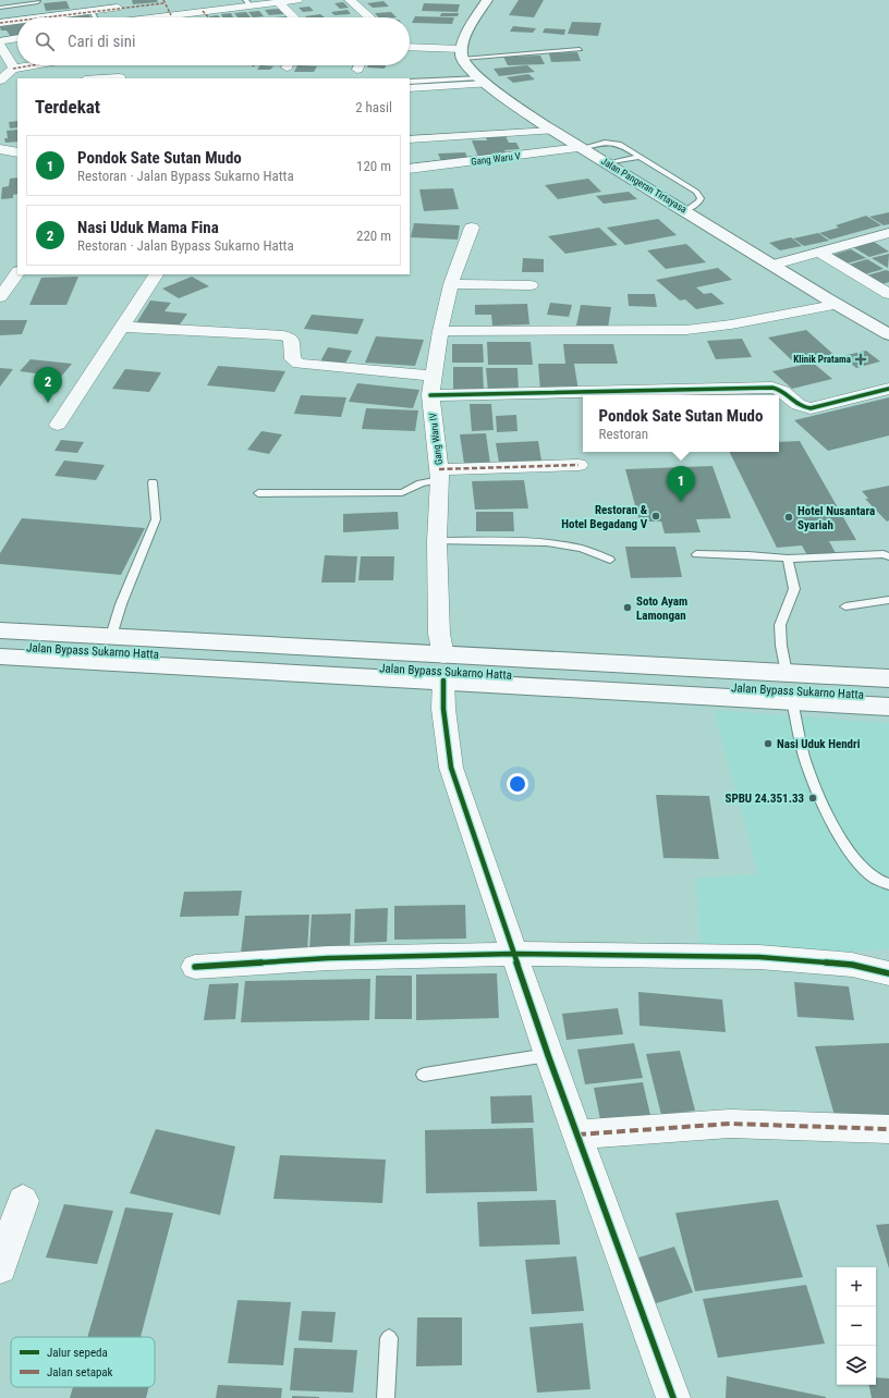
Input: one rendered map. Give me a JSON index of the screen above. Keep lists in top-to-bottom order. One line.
{"streets":{"main road":["Jalan Pangeran Tirtayasa","Jalan Bypass Sukarno Hatta"],"street":["Gang Waru V","Gang Waru IV"]},"crossings":[["Gang Waru V","Jalan Pangeran Tirtayasa"],["Gang Waru IV","Jalan Bypass Sukarno Hatta"]],"places":{"health":["Klinik Pratama"],"other":["Restoran & Hotel Begadang V","Hotel Nusantara Syariah","Soto Ayam Lamongan","Nasi Uduk Hendri","SPBU 24.351.33"]},"legend":["Jalur sepeda","Jalan setapak"],"page":{"search":"Cari di sini","heading":["Terdekat","2 hasil"],"list":[{"mark":"1","name":"Pondok Sate Sutan Mudo","note":"Restoran · Jalan Bypass Sukarno Hatta","value":"120 m"},{"mark":"2","name":"Nasi Uduk Mama Fina","note":"Restoran · Jalan Bypass Sukarno Hatta","value":"220 m"}],"pins":["2","1"],"popup":["Pondok Sate Sutan Mudo","Restoran"],"map_buttons":["+","−"]}}
